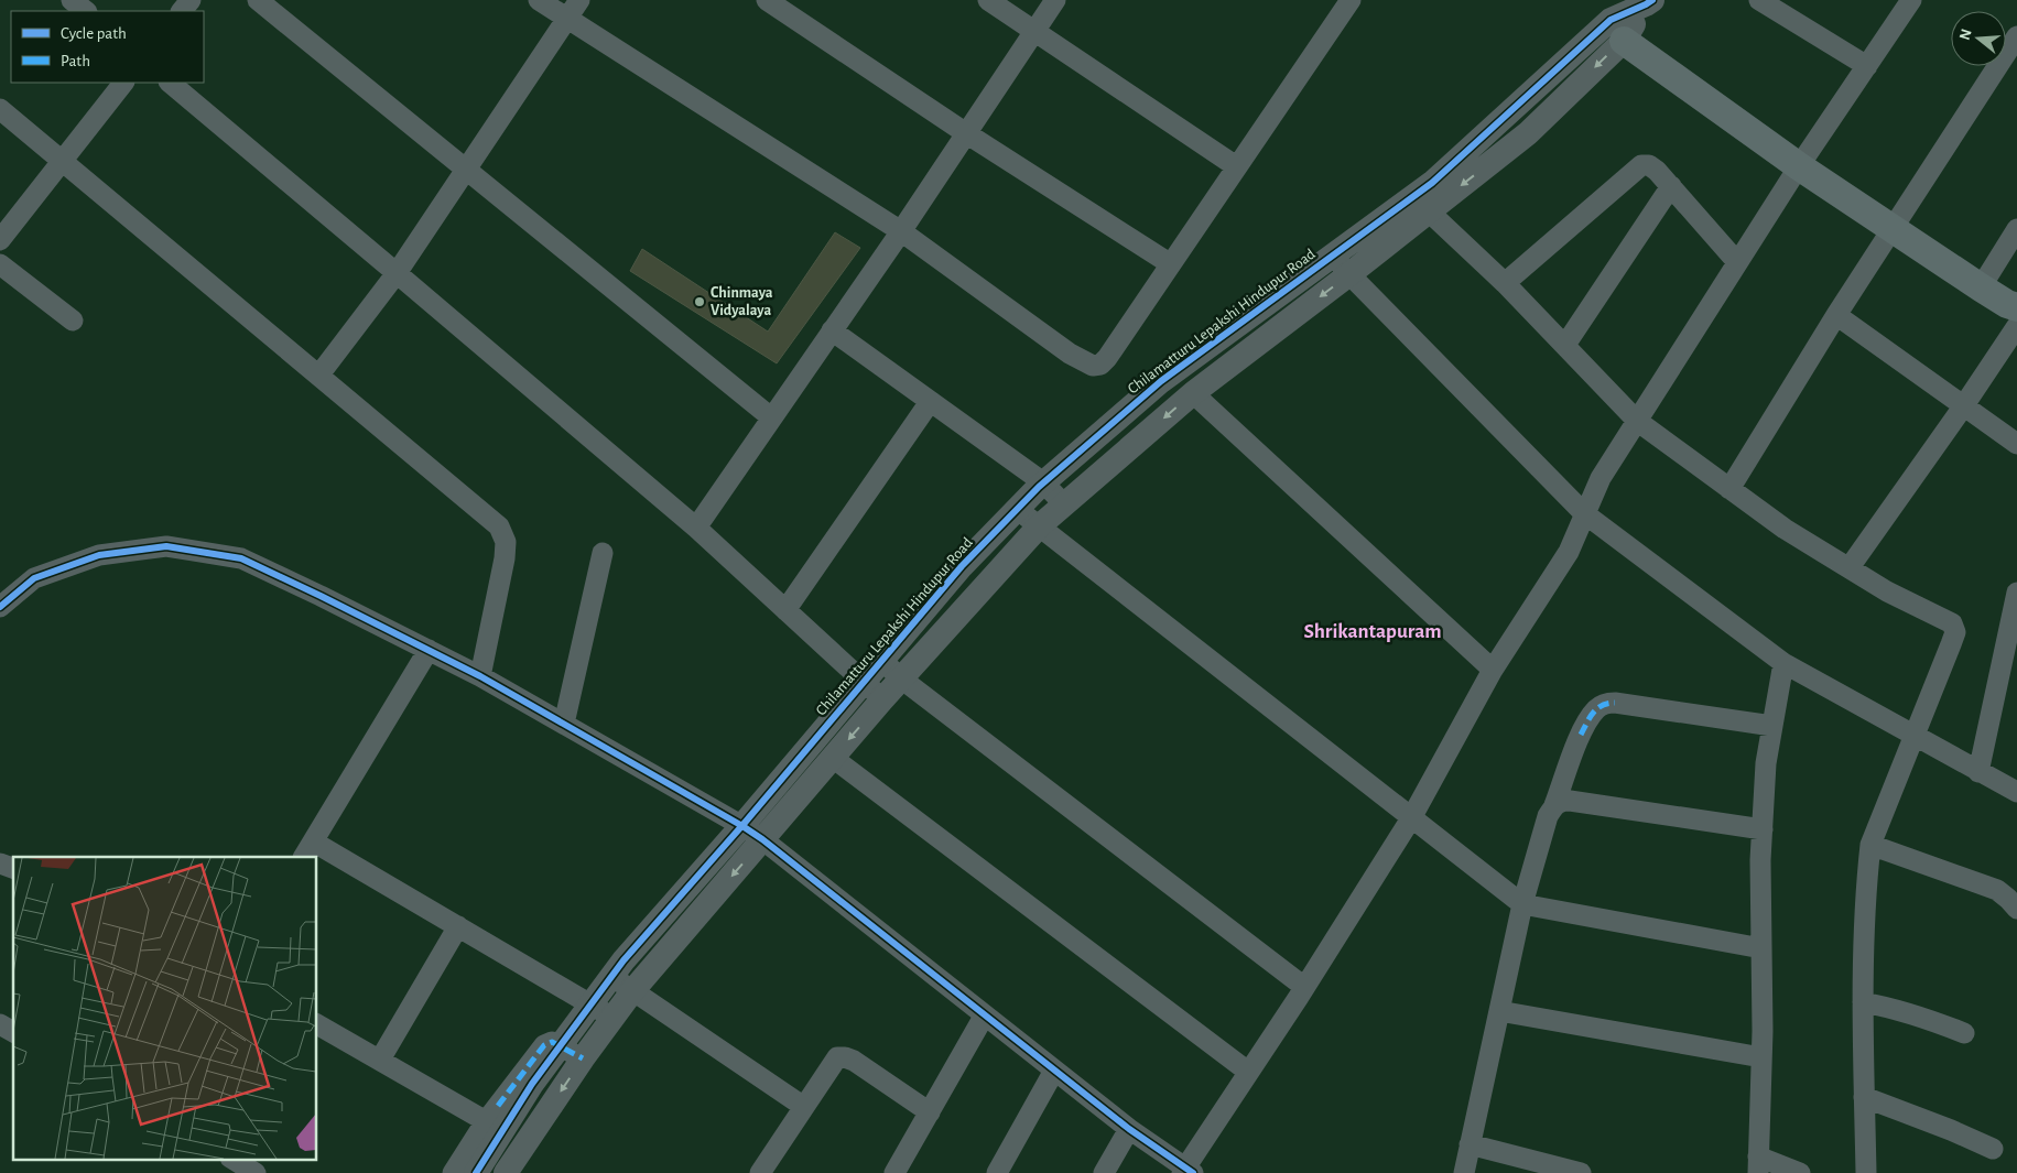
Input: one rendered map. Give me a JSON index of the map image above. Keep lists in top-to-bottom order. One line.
{"streets":{"street":["Chilamatturu Lepakshi Hindupur Road"]},"districts":["Shrikantapuram"],"places":["Chinmaya Vidyalaya"],"legend":["Cycle path","Path"],"north":"left"}
